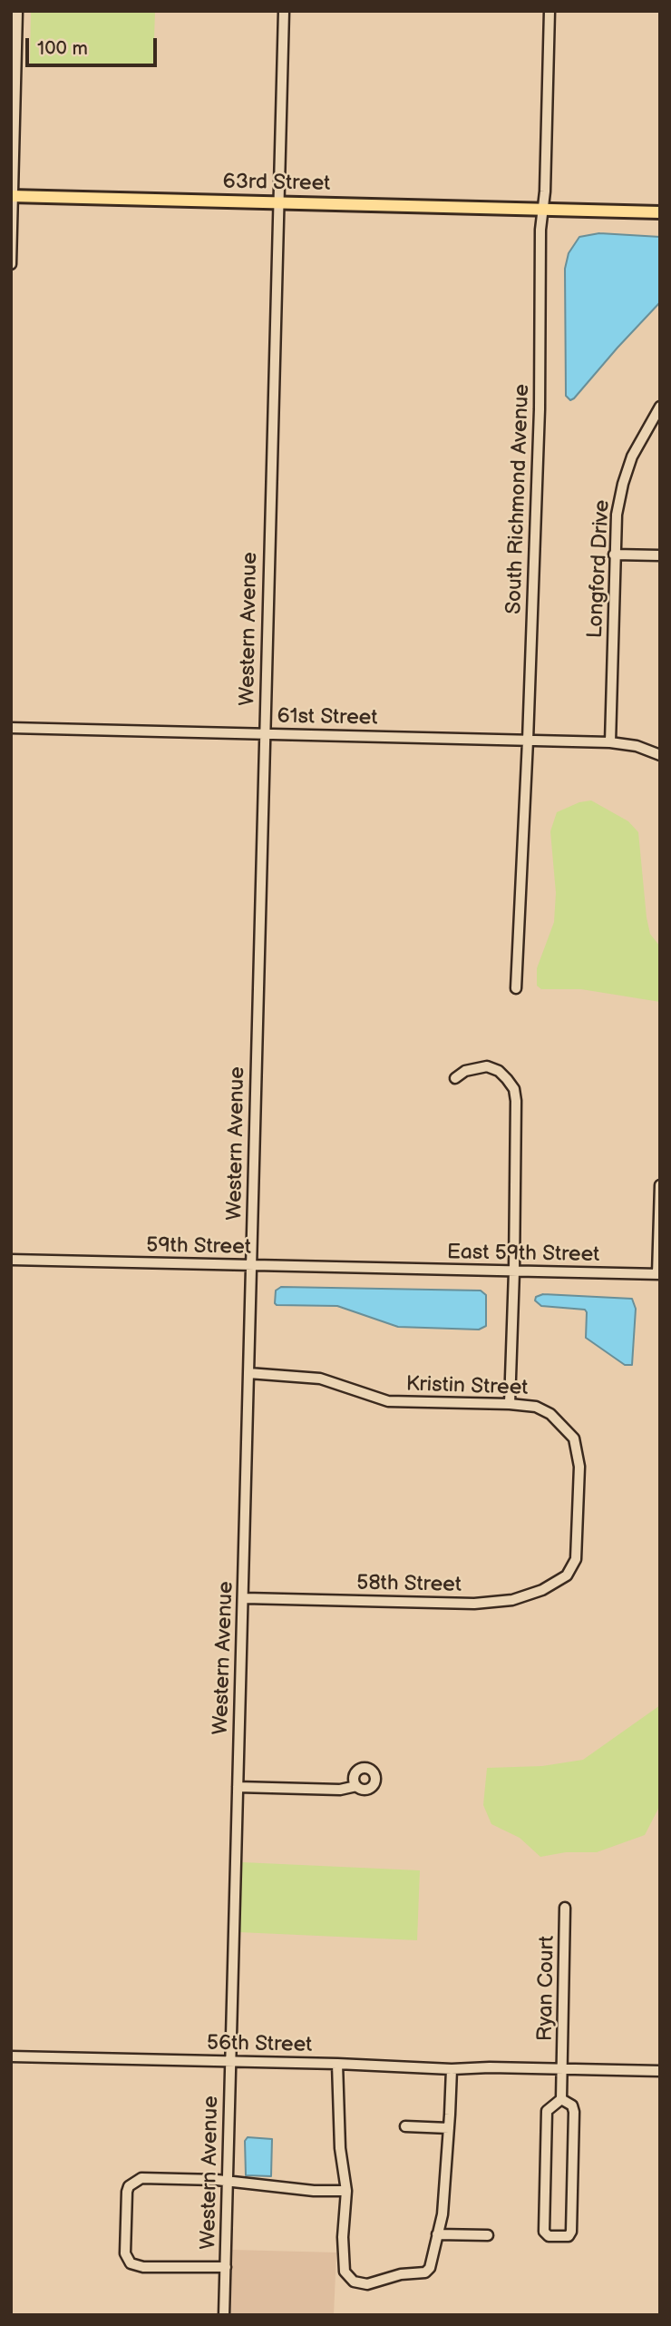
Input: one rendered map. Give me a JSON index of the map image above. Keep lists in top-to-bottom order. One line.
{"streets":{"main road":["63rd Street"],"street":["South Richmond Avenue","Longford Drive","Western Avenue","61st Street","59th Street","East 59th Street","Kristin Street","58th Street","Ryan Court","56th Street"]},"crossings":[["63rd Street","South Richmond Avenue"],["63rd Street","Western Avenue"],["South Richmond Avenue","61st Street"],["Longford Drive","61st Street"],["Western Avenue","61st Street"],["Western Avenue","59th Street"],["Western Avenue","Kristin Street"],["Western Avenue","58th Street"],["Western Avenue","56th Street"],["59th Street","East 59th Street"],["Kristin Street","58th Street"],["Ryan Court","56th Street"]],"scale_bar":"100 m"}
